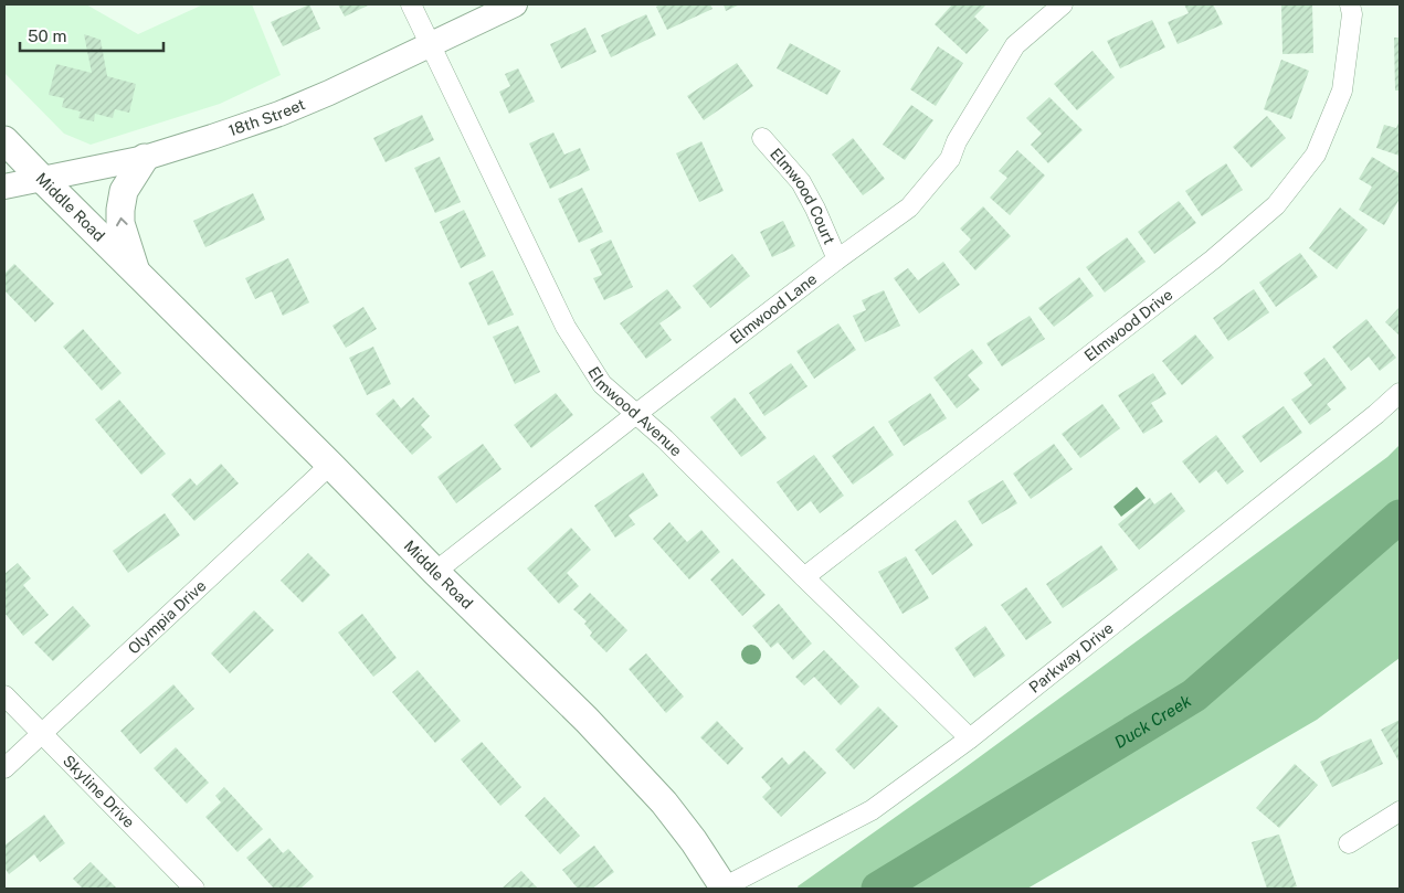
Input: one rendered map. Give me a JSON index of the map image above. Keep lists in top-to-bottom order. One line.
{"streets":{"main road":["Middle Road"],"street":["18th Street","Elmwood Court","Elmwood Lane","Elmwood Drive","Elmwood Avenue","Olympia Drive","Parkway Drive","Skyline Drive"]},"crossings":[["18th Street","Middle Road"],["18th Street","Elmwood Avenue"],["Elmwood Court","Elmwood Lane"],["Middle Road","Elmwood Lane"],["Middle Road","Olympia Drive"],["Middle Road","Parkway Drive"],["Elmwood Lane","Elmwood Avenue"],["Elmwood Drive","Elmwood Avenue"],["Elmwood Avenue","Parkway Drive"],["Olympia Drive","Skyline Drive"]],"water":["Duck Creek"],"scale_bar":"50 m"}
